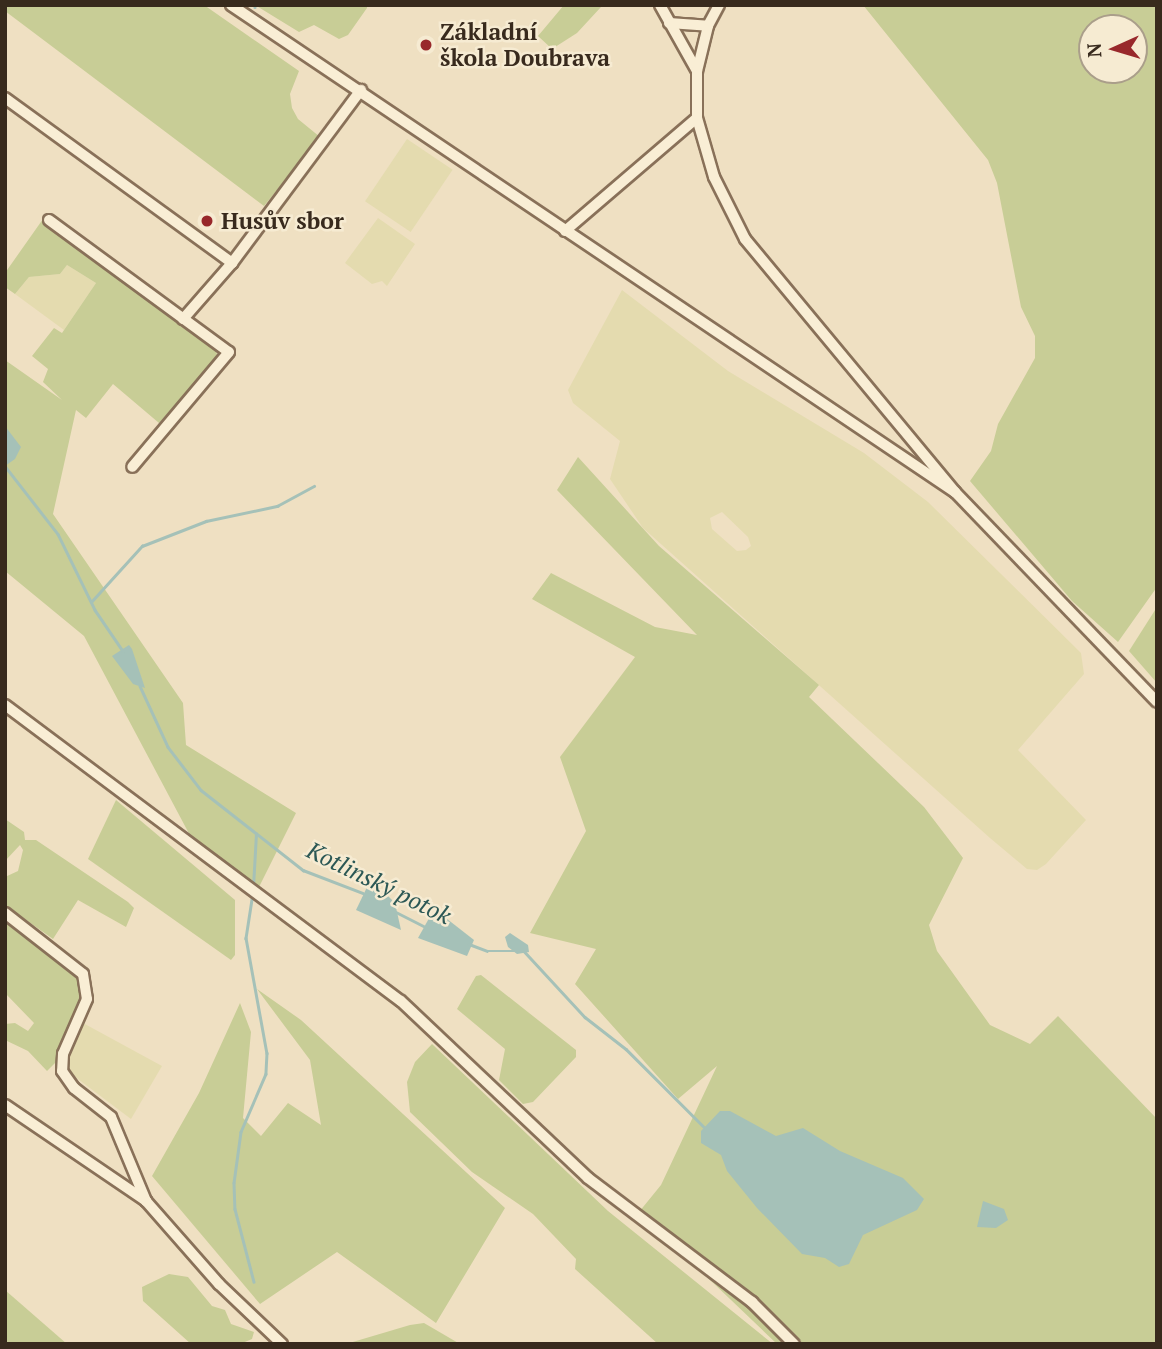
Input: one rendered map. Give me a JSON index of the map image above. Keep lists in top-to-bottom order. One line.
{"water":["Kotlinský potok"],"places":["Základní škola Doubrava","Husův sbor"],"north":"left"}
